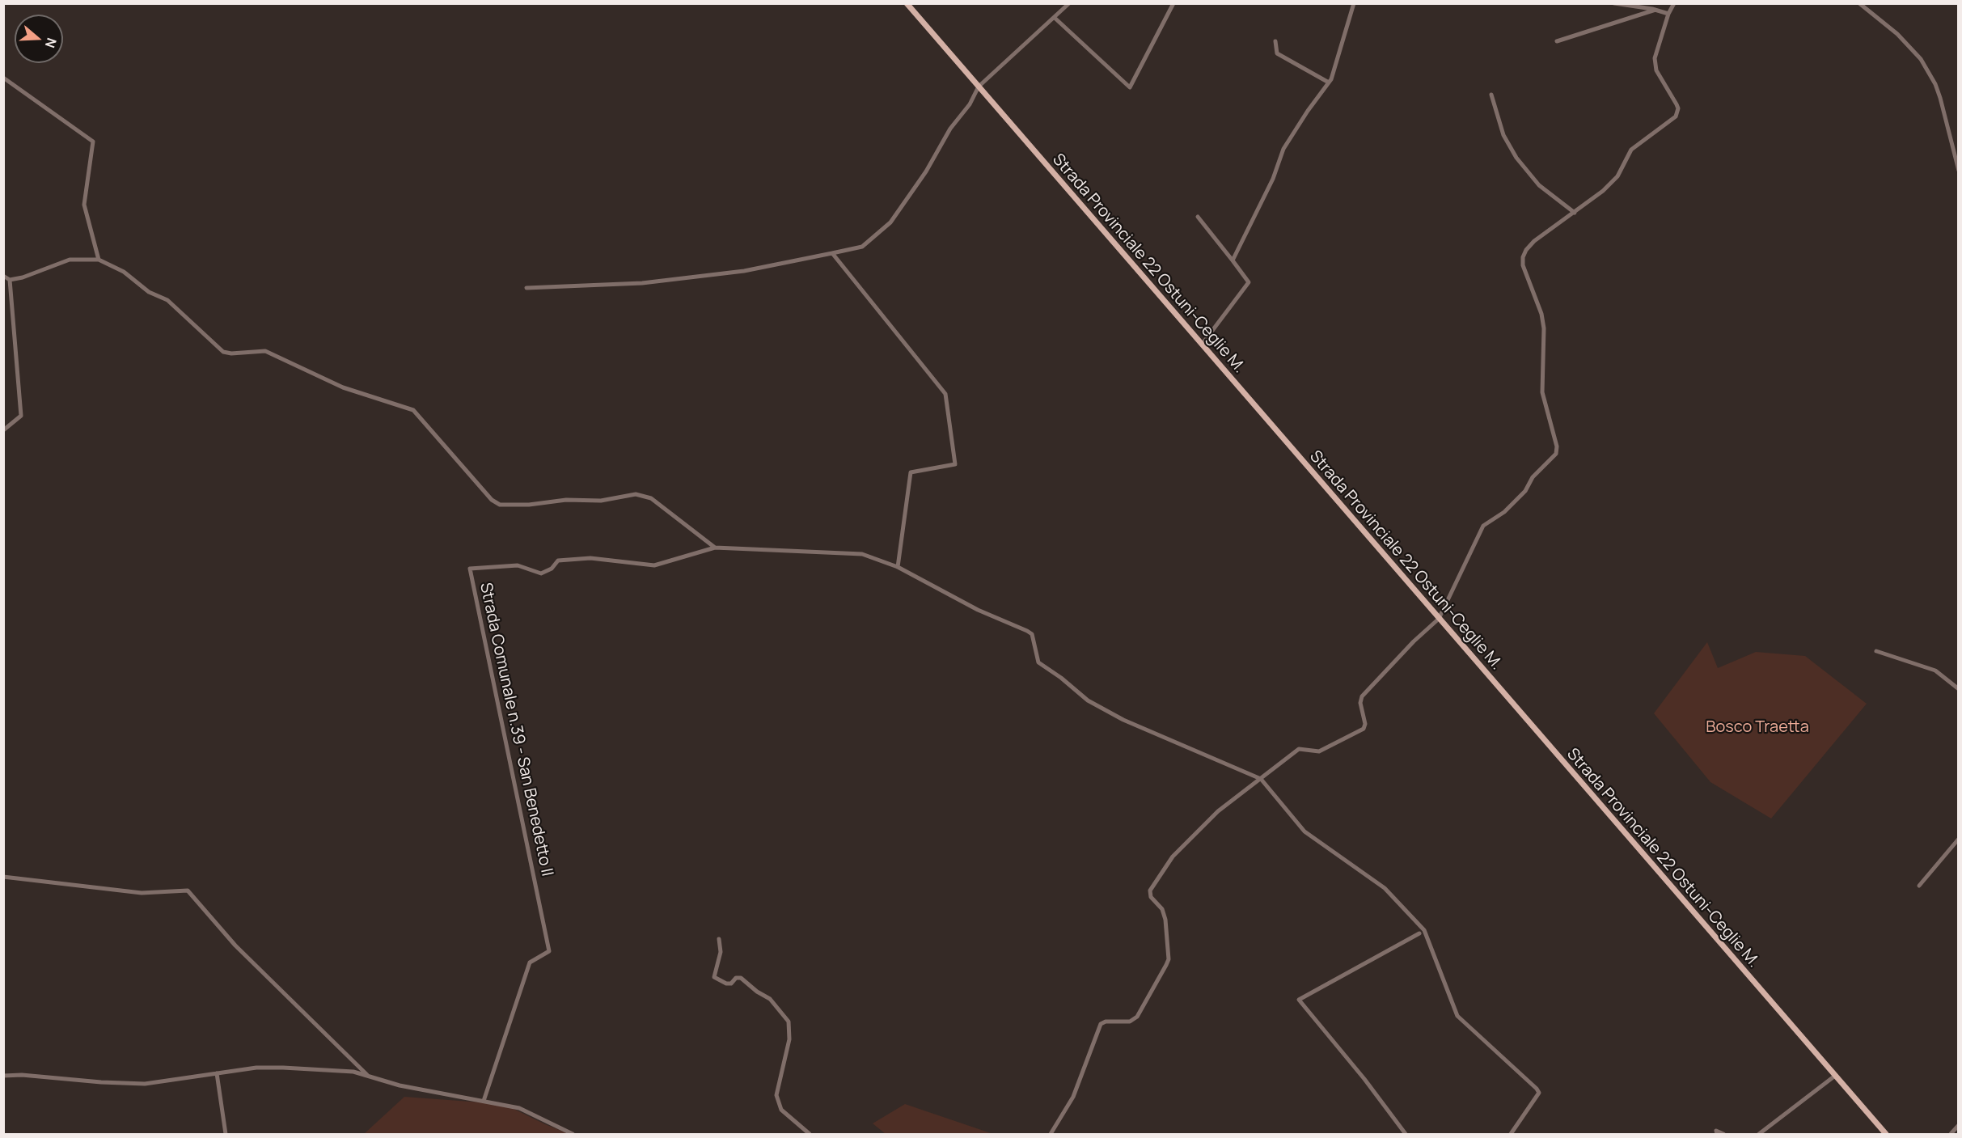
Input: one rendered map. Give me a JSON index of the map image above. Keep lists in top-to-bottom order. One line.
{"streets":{"main road":["Strada Provinciale 22 Ostuni-Ceglie M."],"street":["Strada Comunale n.39 - San Benedetto II"]},"parks":["Bosco Traetta"],"north":"right"}
